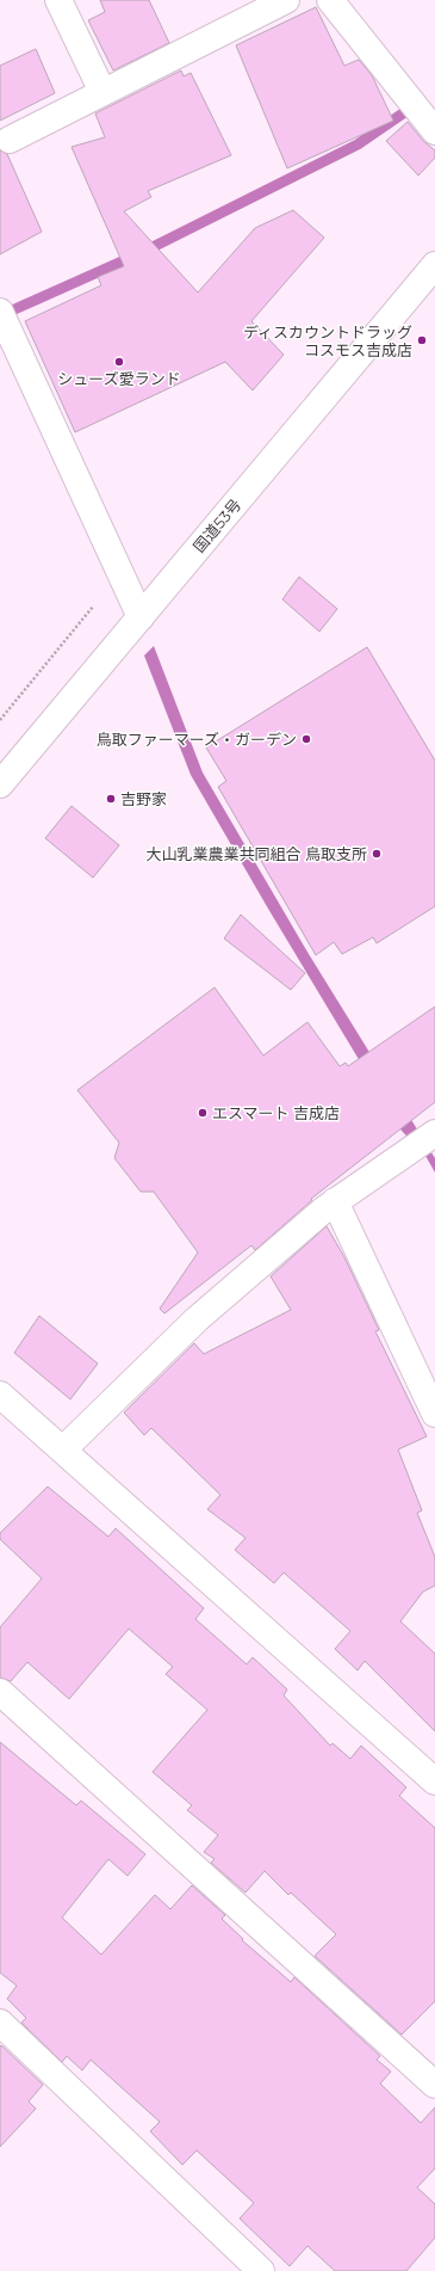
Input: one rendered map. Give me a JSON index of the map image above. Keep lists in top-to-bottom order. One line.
{"streets":{"main road":["国道53号"]},"places":["ディスカウントドラッグ コスモス吉成店","シューズ愛ランド","鳥取ファーマーズ・ガーデン","吉野家","大山乳業農業共同組合 鳥取支所","エスマート 吉成店"]}
